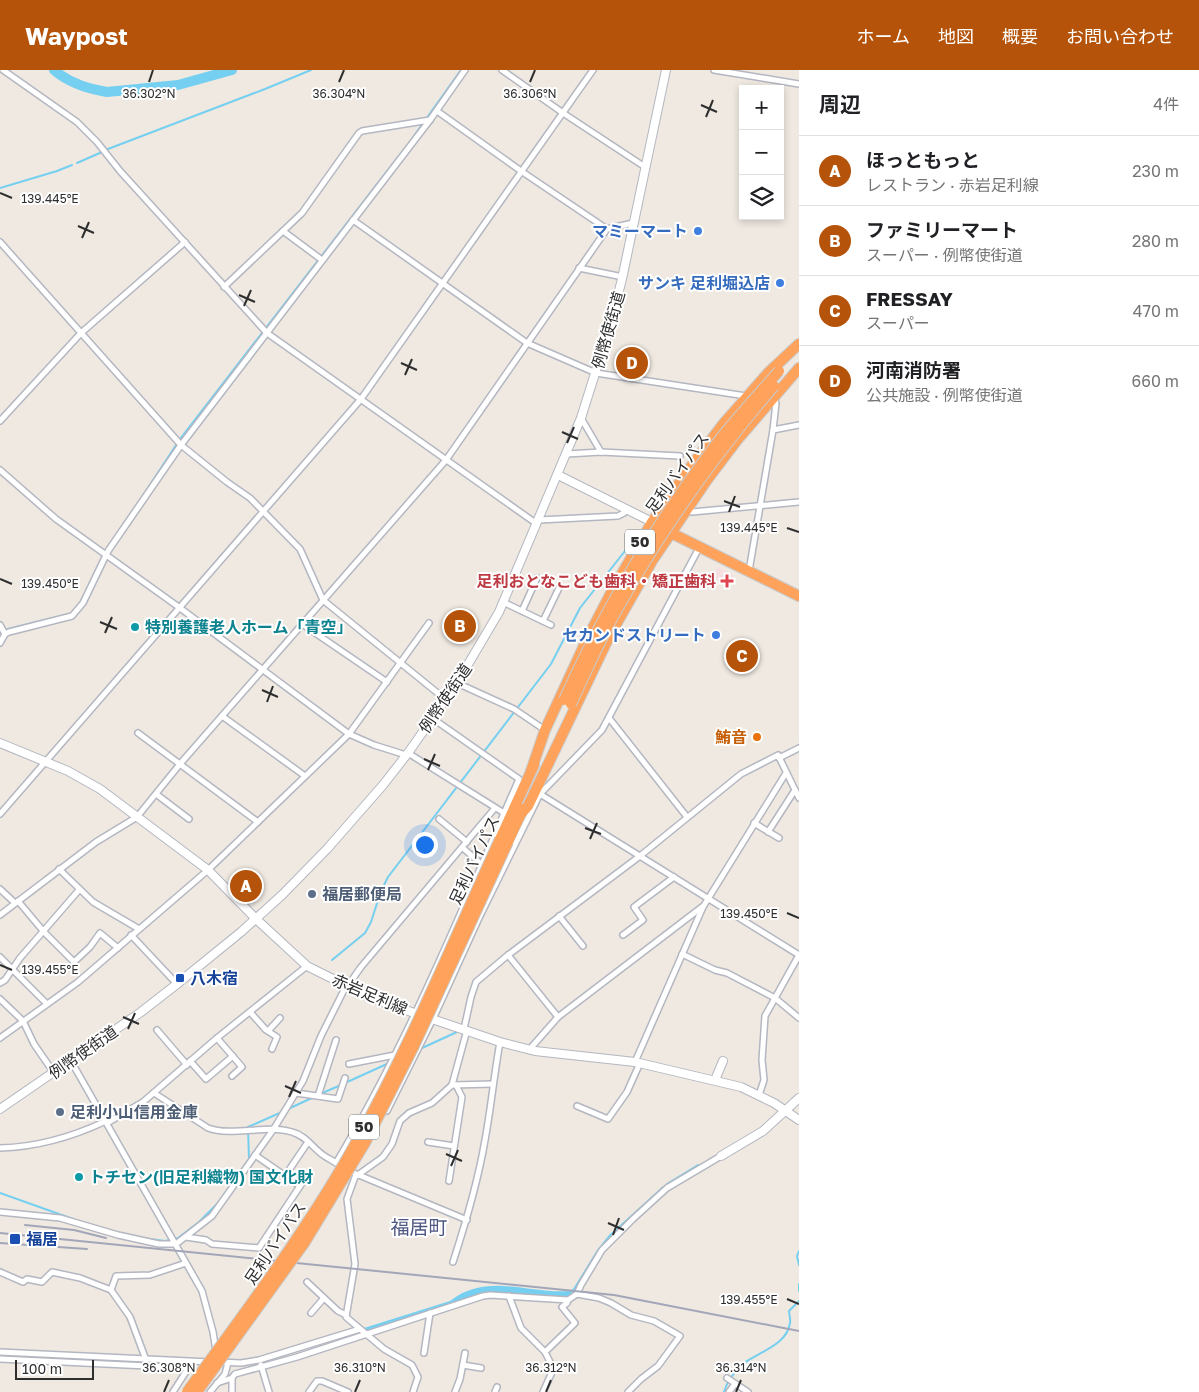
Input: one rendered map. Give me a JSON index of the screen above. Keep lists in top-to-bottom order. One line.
{"streets":{"highway":["足利バイパス","50"],"main road":["例幣使街道","赤岩足利線"]},"crossings":[["例幣使街道","赤岩足利線"],["足利バイパス","50"]],"districts":["福居町"],"places":{"other":["マミーマート","サンキ 足利堀込店","特別養護老人ホーム「青空」","セカンドストリート","鮪音","福居郵便局","足利小山信用金庫","トチセン(旧足利織物) 国文化財"],"health":["足利おとなこども歯科・矯正歯科"],"transit":["八木宿","福居"]},"scale_bar":"100 m","page":{"header":"Waypost","nav":["ホーム","地図","概要","お問い合わせ"],"heading":["周辺","4件"],"map_buttons":["+","−"],"list":[{"mark":"A","name":"ほっともっと","note":"レストラン · 赤岩足利線","value":"230 m"},{"mark":"B","name":"ファミリーマート","note":"スーパー · 例幣使街道","value":"280 m"},{"mark":"C","name":"FRESSAY","note":"スーパー","value":"470 m"},{"mark":"D","name":"河南消防署","note":"公共施設 · 例幣使街道","value":"660 m"}],"pins":["D","B","C","A"],"scale":"100 m"},"coordinates":["36.302°N","36.304°N","36.306°N","139.445°E","139.450°E","139.455°E","36.308°N","36.310°N","36.312°N","36.314°N"]}
